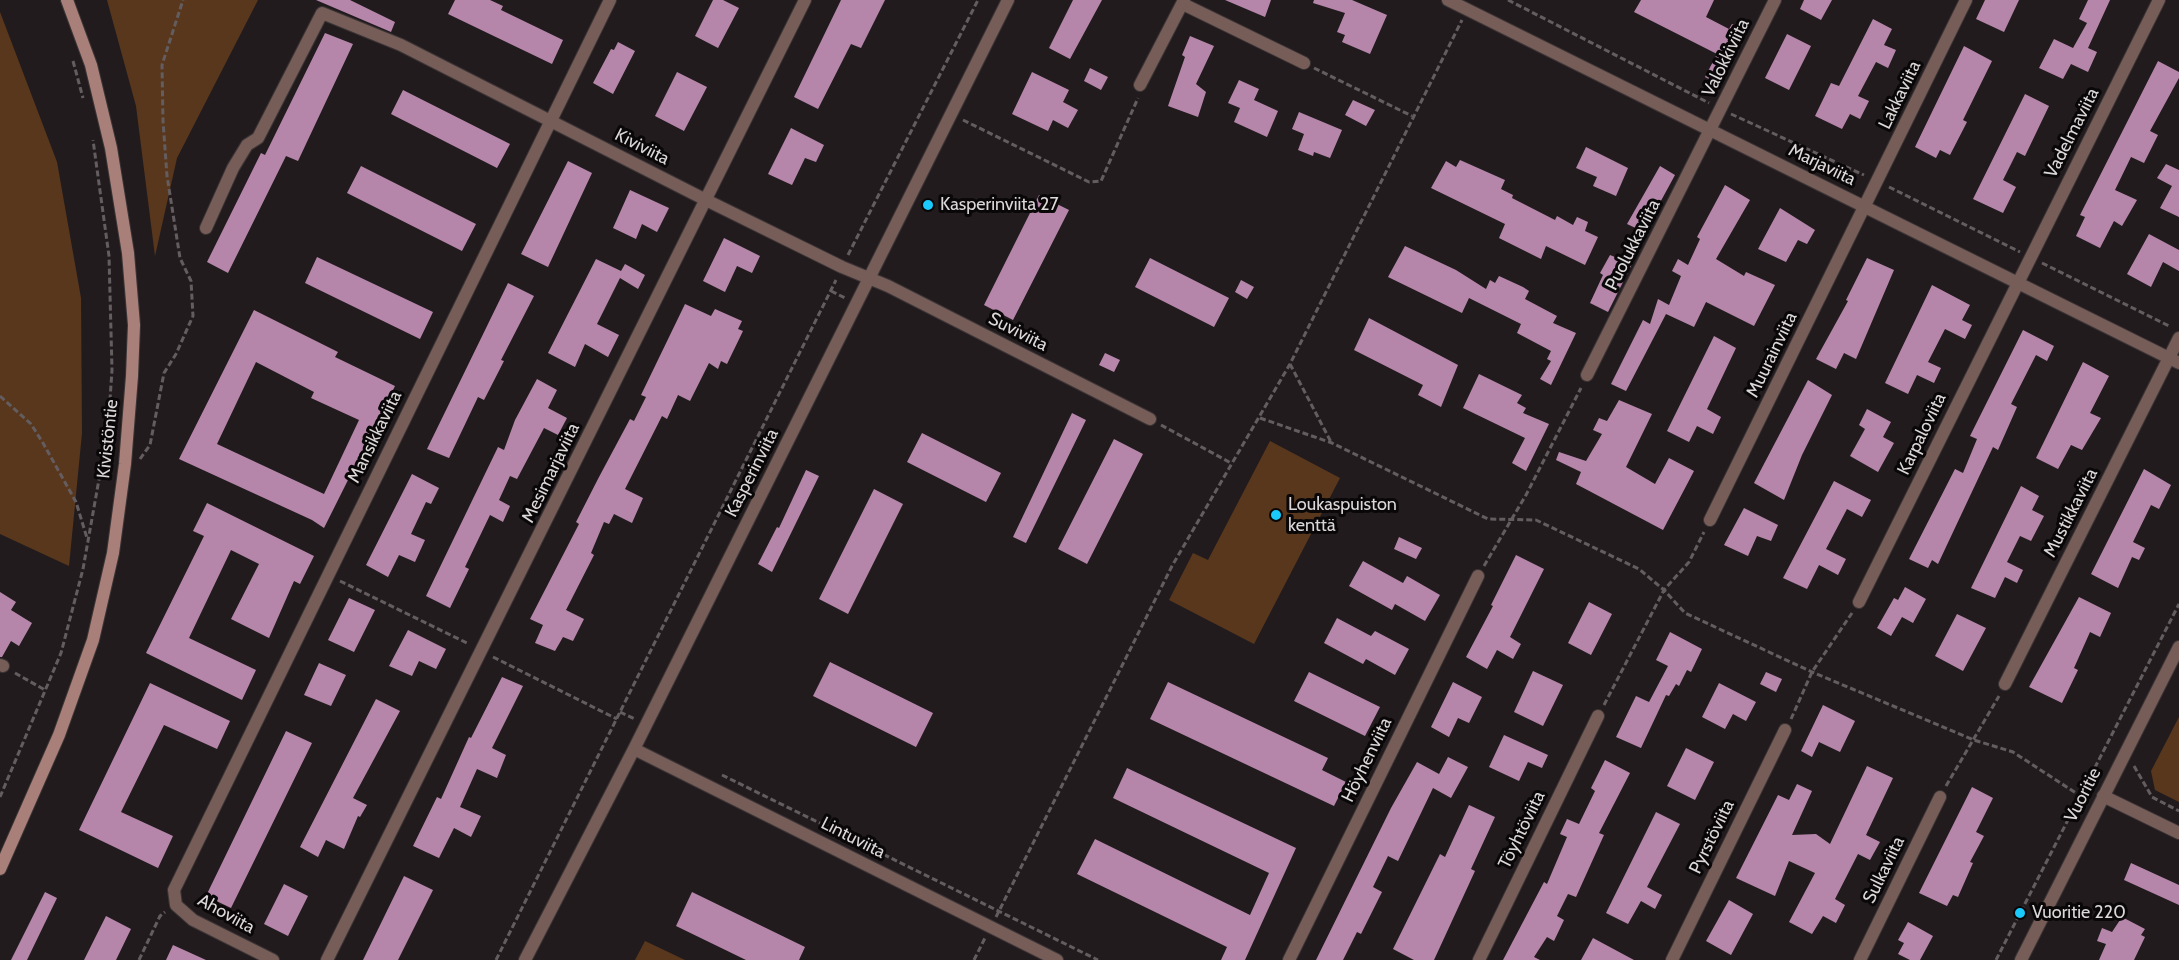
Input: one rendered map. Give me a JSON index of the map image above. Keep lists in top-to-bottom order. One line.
{"streets":{"main road":["Kivistöntie"],"street":["Valokkiviita","Lakkaviita","Vadelmaviita","Kiviviita","Marjaviita","Puolukkaviita","Suviviita","Muurainviita","Karpaloviita","Mansikkaviita","Mesimarjaviita","Kasperinviita","Mustikkaviita","Höyhenviita","Vuoritie","Töyhtöviita","Pyrstöviita","Lintuviita","Sulkaviita","Ahoviita"]},"crossings":[["Valokkiviita","Marjaviita"],["Valokkiviita","Puolukkaviita"],["Lakkaviita","Marjaviita"],["Lakkaviita","Muurainviita"],["Vadelmaviita","Marjaviita"],["Vadelmaviita","Karpaloviita"],["Kiviviita","Suviviita"],["Kiviviita","Mansikkaviita"],["Kiviviita","Mesimarjaviita"],["Kiviviita","Kasperinviita"],["Marjaviita","Puolukkaviita"],["Marjaviita","Muurainviita"],["Marjaviita","Karpaloviita"],["Marjaviita","Mustikkaviita"],["Suviviita","Kasperinviita"],["Mansikkaviita","Ahoviita"],["Kasperinviita","Lintuviita"]],"places":["Kasperinviita 27","Loukaspuiston kenttä","Vuoritie 220"]}
